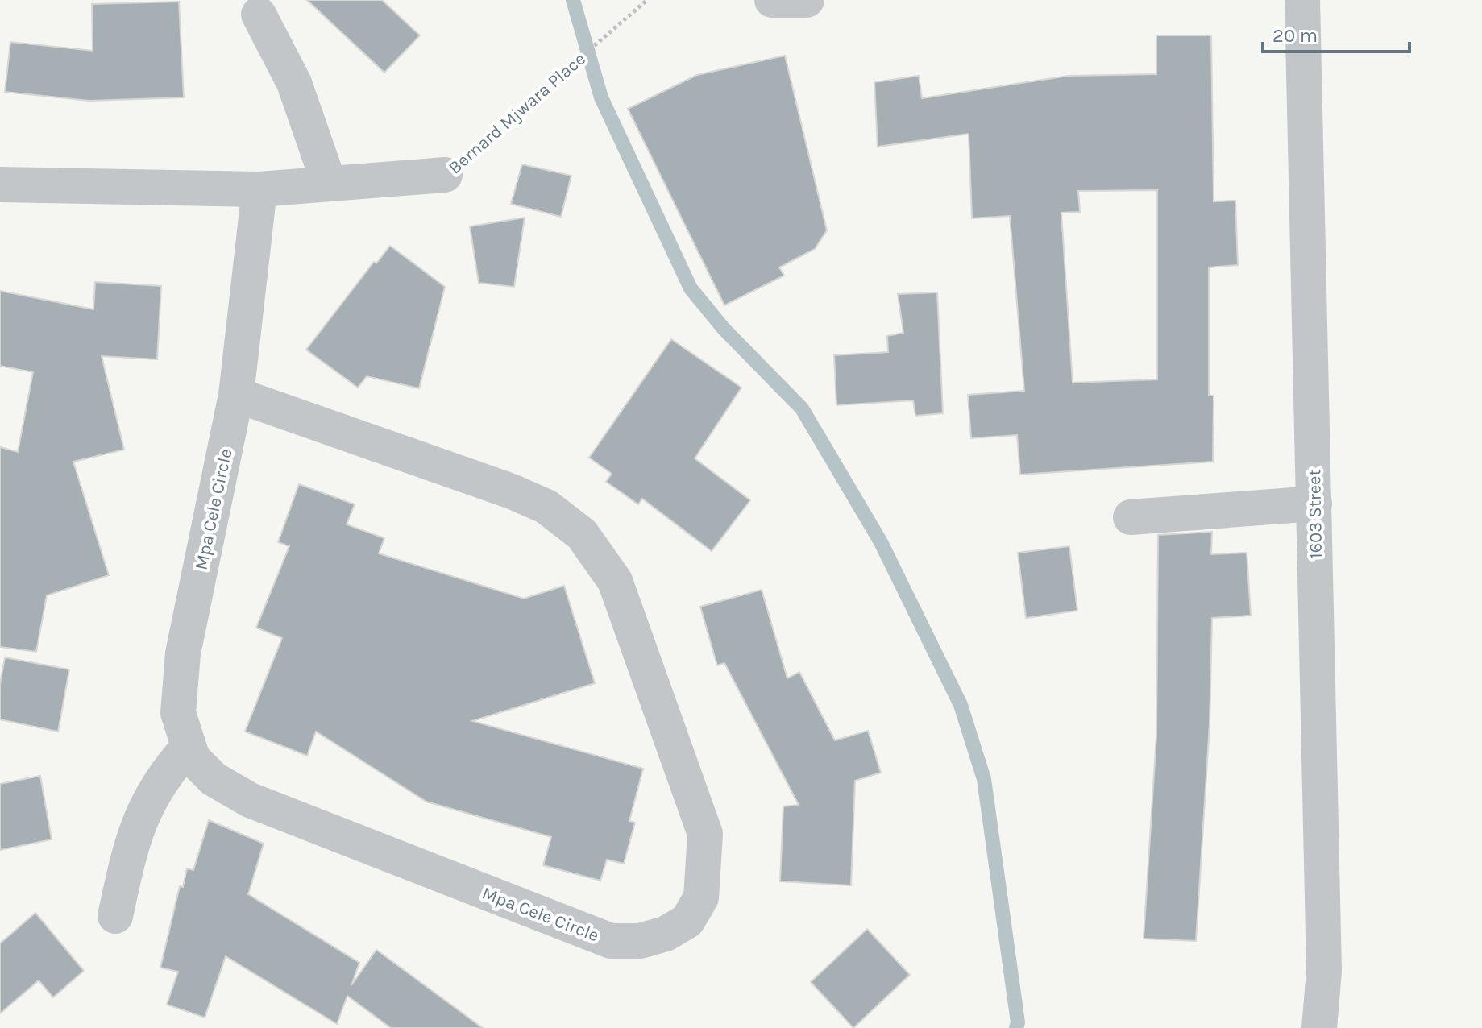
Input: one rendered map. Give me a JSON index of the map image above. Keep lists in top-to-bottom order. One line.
{"streets":{"street":["Bernard Mjwara Place","Mpa Cele Circle","1603 Street"]},"crossings":[["Bernard Mjwara Place","Mpa Cele Circle"]],"scale_bar":"20 m"}
